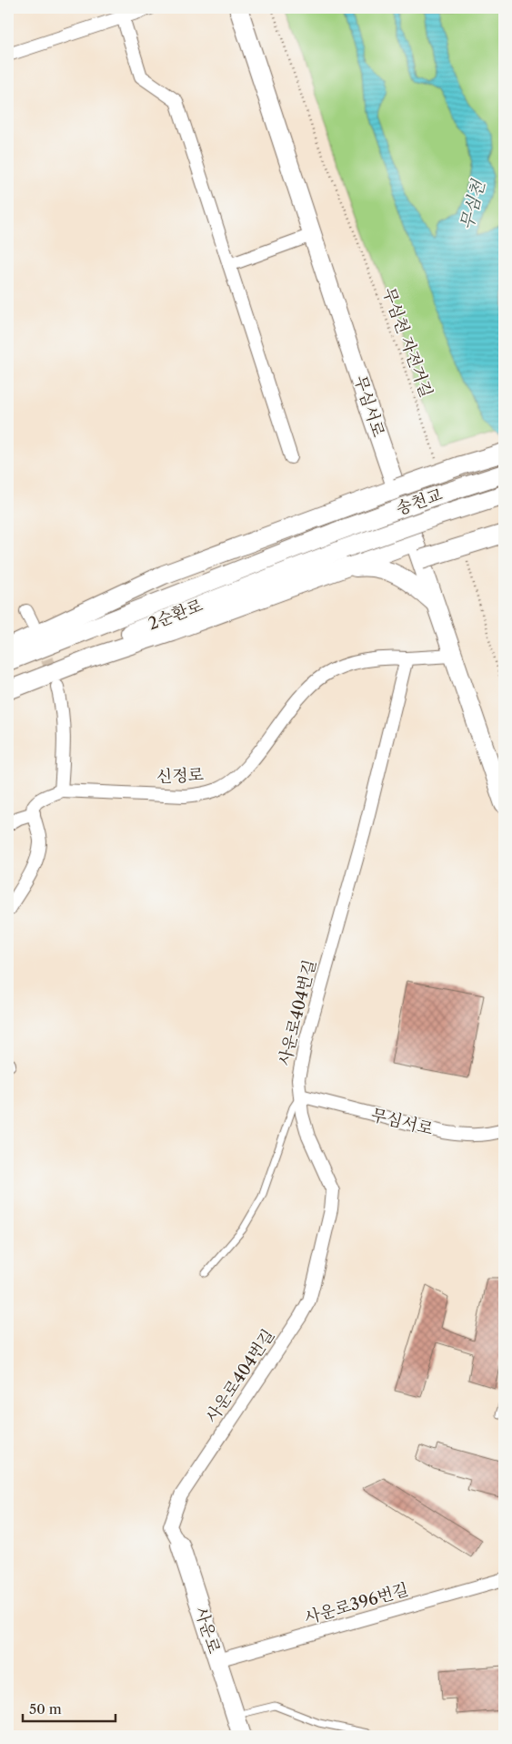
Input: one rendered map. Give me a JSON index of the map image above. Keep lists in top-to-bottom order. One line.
{"streets":{"street":["무심서로","송천교","2순환로","신정로","사운로404번길","사운로396번길","사운로"],"path":["무심천 자전거길"]},"crossings":[["무심서로","사운로404번길"],["송천교","2순환로"],["신정로","사운로404번길"],["사운로404번길","사운로"],["사운로396번길","사운로"]],"water":["무심천"],"scale_bar":"50 m"}
